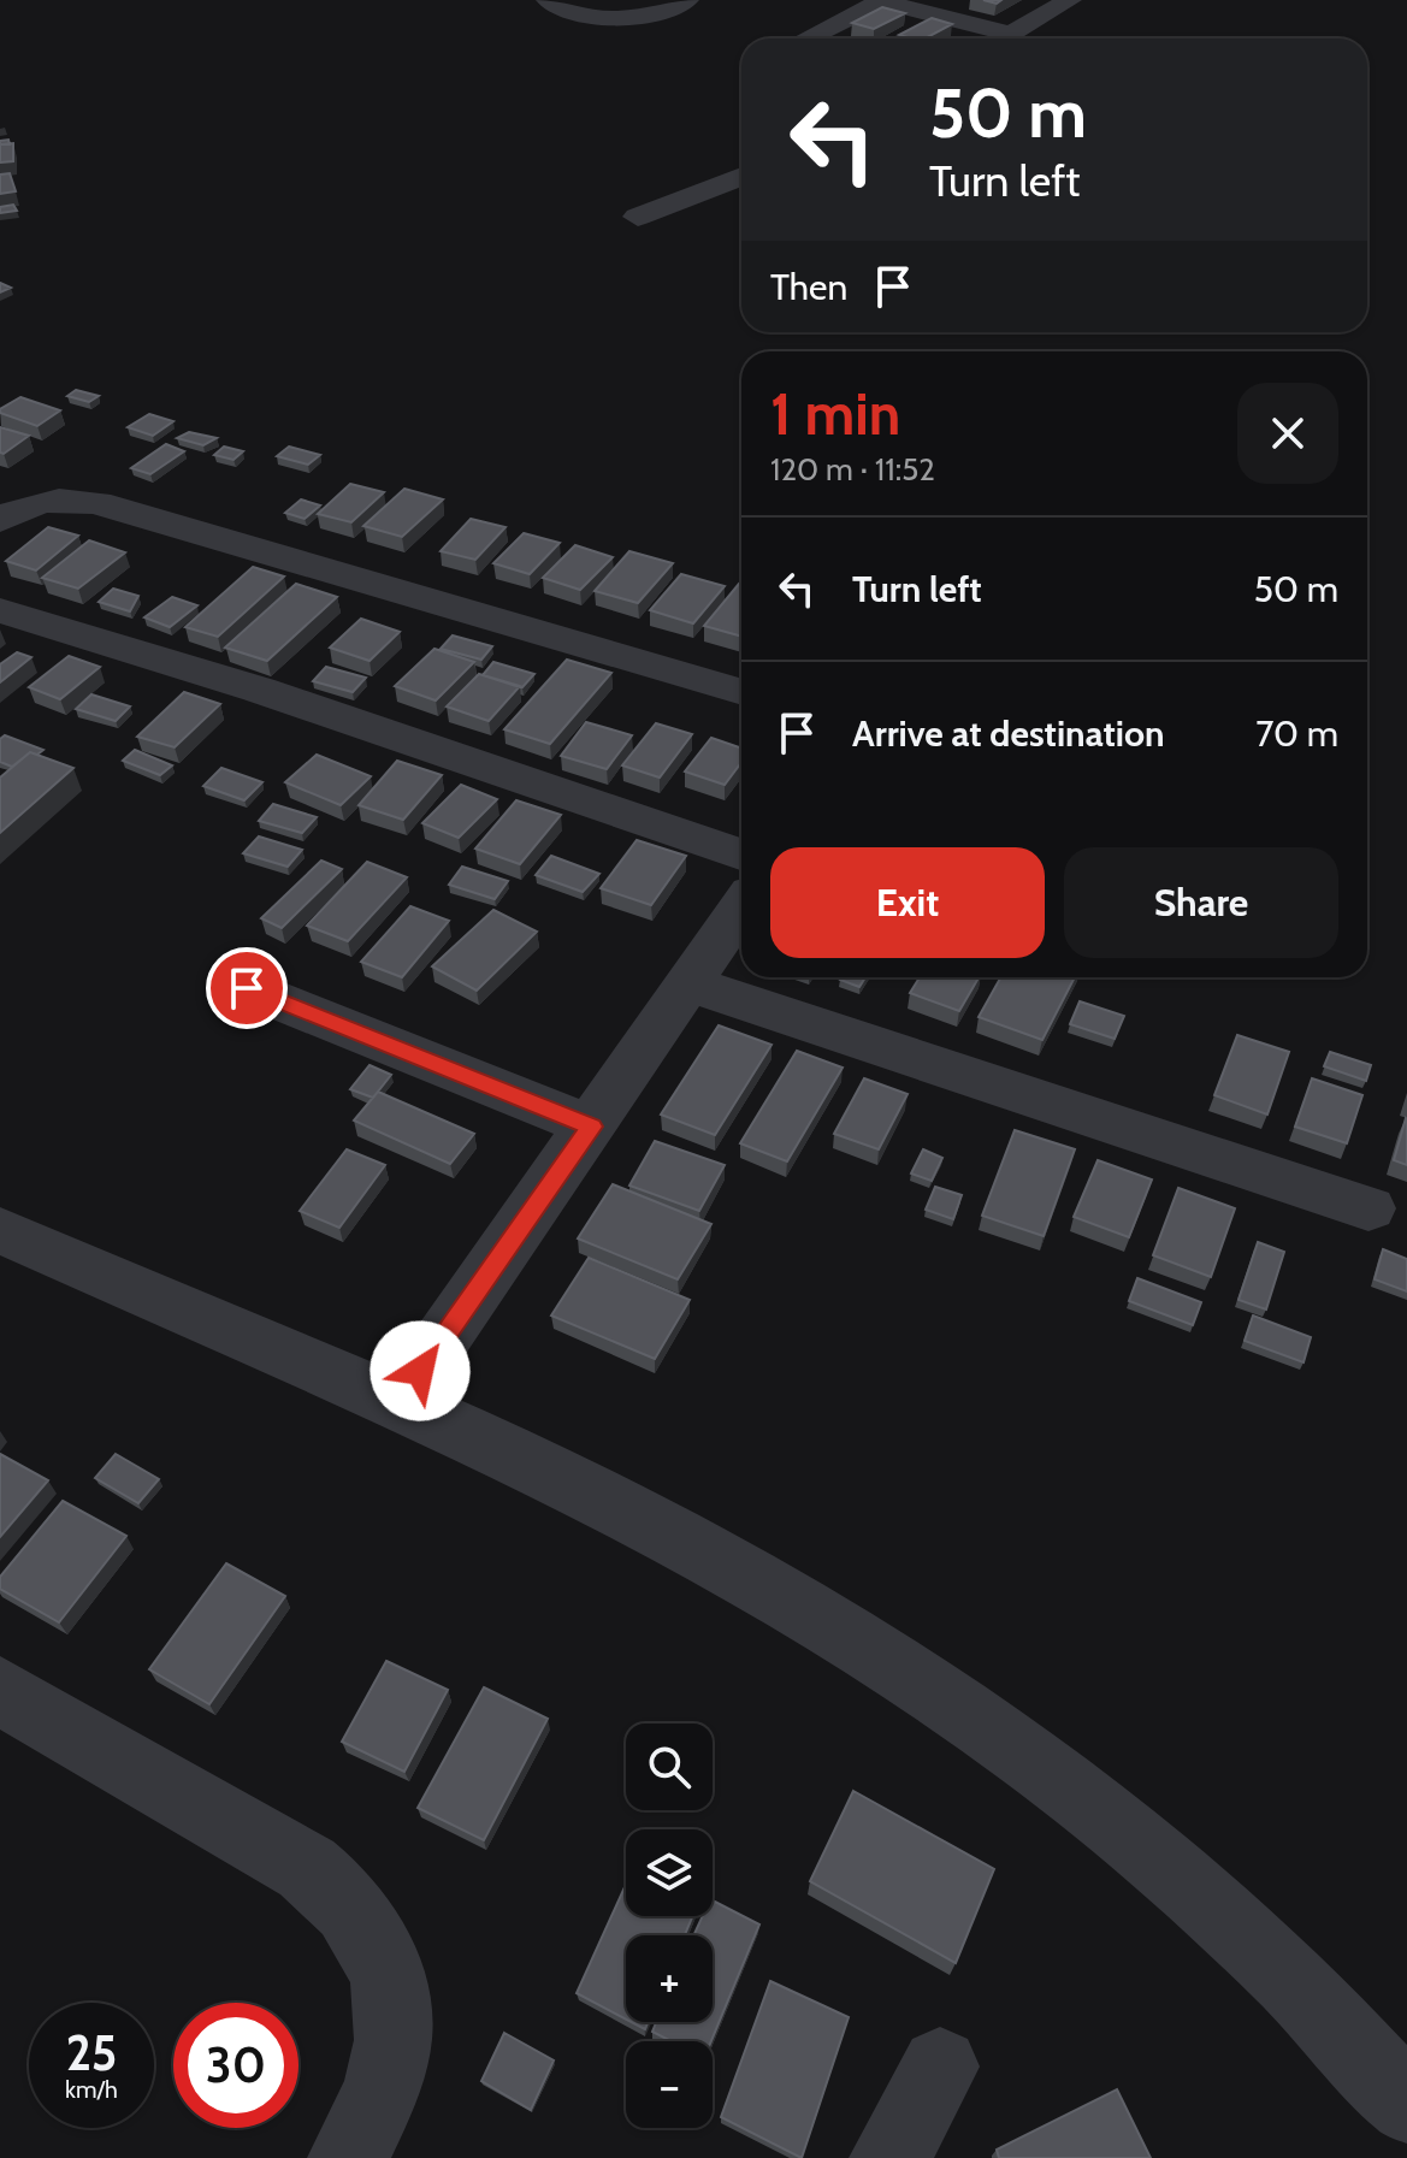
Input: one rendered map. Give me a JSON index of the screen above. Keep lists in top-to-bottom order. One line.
{"page":{"turn":["50 m","Turn left"],"then":"Then","heading":["1 min","120 m · 11:52"],"list":[{"name":"Turn left","value":"50 m"},{"name":"Arrive at destination","value":"70 m"}],"buttons":["Exit","Share"],"map_buttons":["+","−"],"speed":"25 km/h","limit":"30"}}
